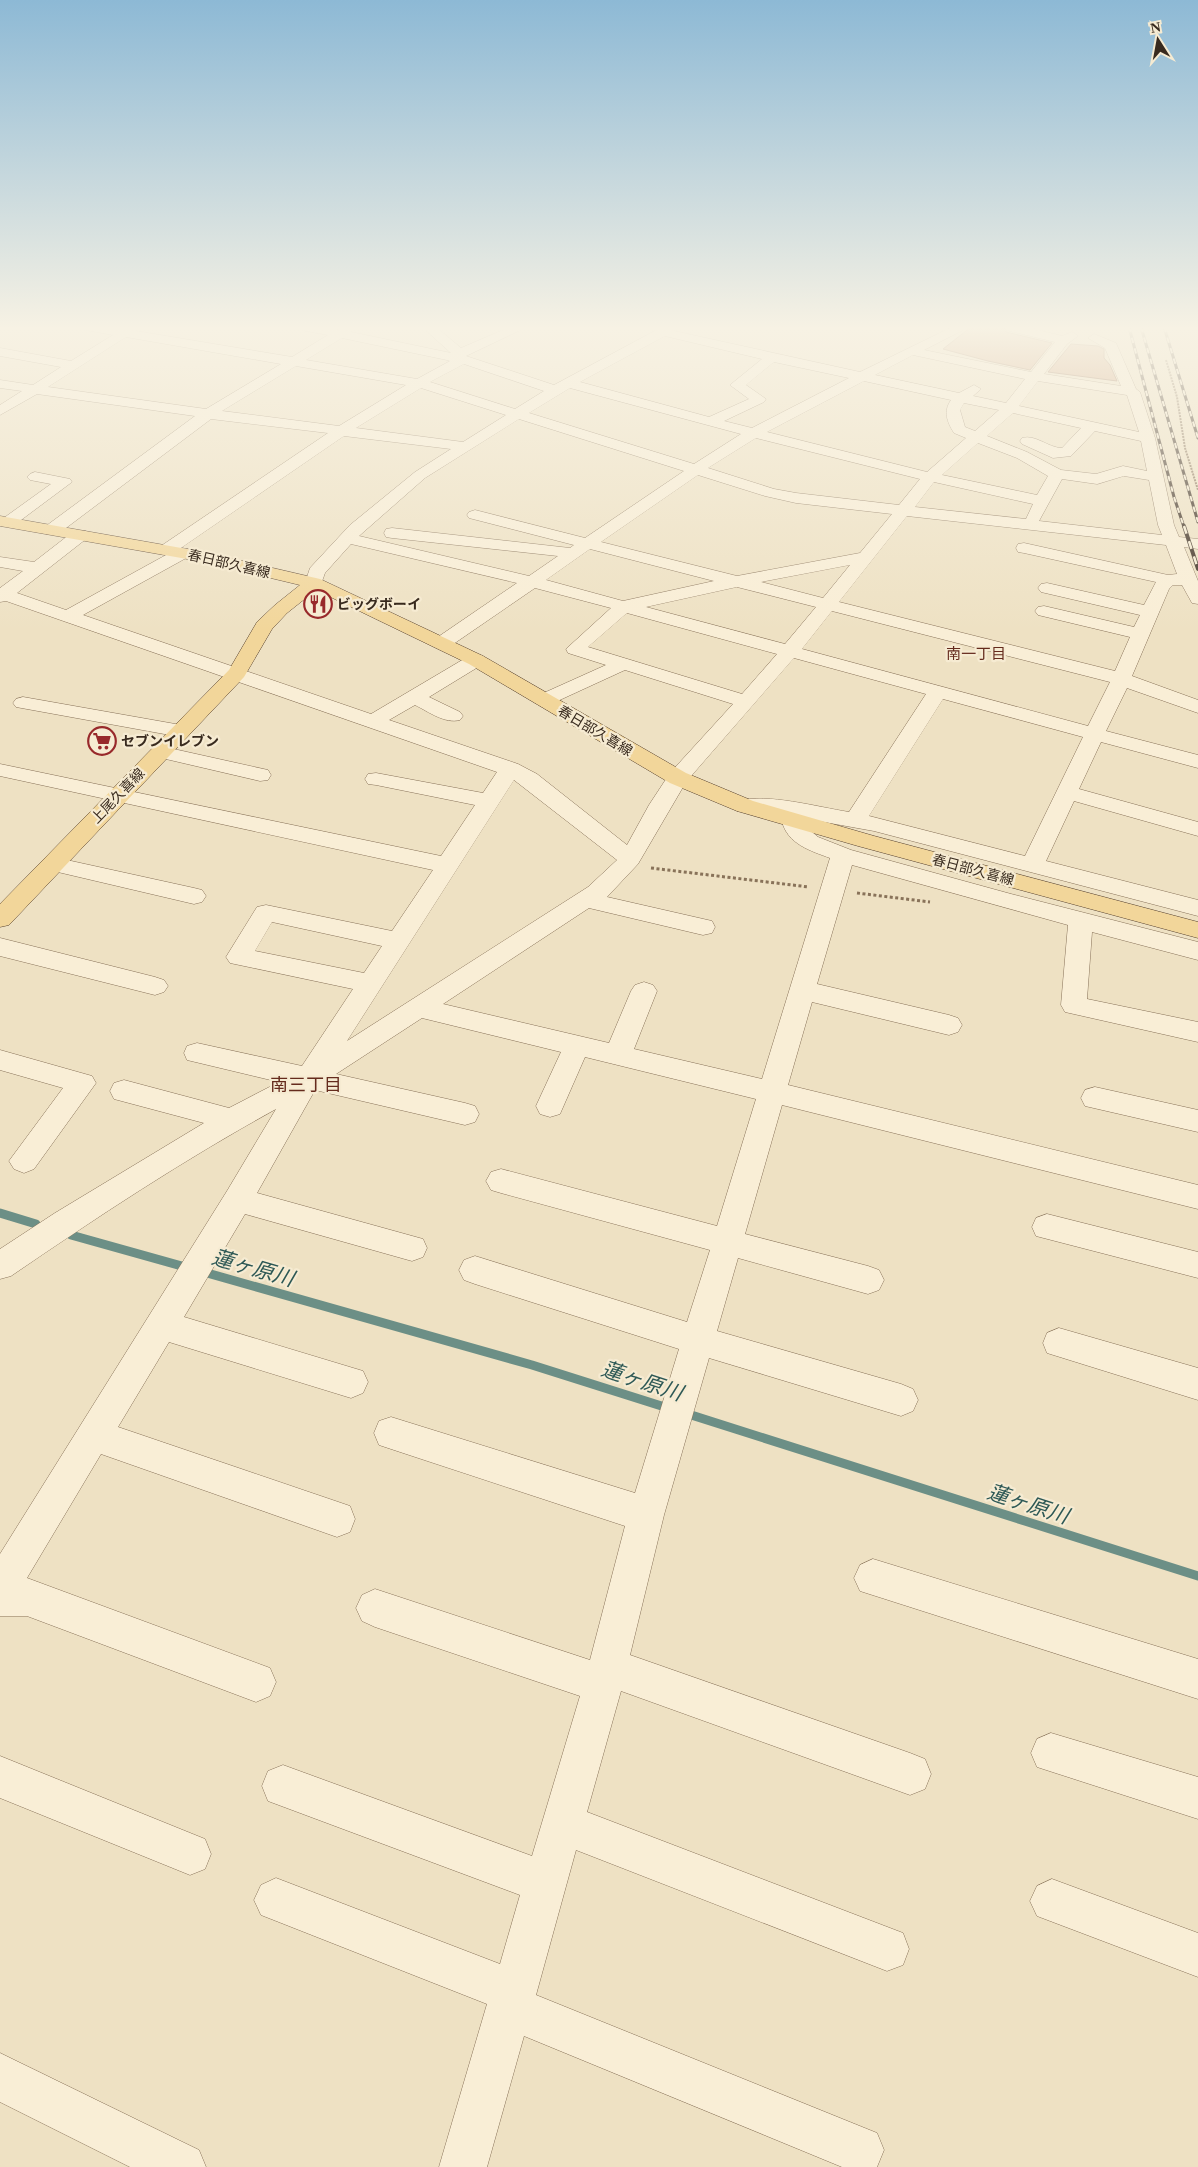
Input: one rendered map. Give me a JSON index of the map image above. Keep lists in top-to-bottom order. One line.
{"streets":{"main road":["春日部久喜線","上尾久喜線"]},"crossings":[["春日部久喜線","上尾久喜線"]],"districts":["南一丁目","南三丁目"],"water":["蓮ヶ原川"],"places":{"restaurant":["ビッグボーイ"],"supermarket":["セブンイレブン"]},"north":"top"}
